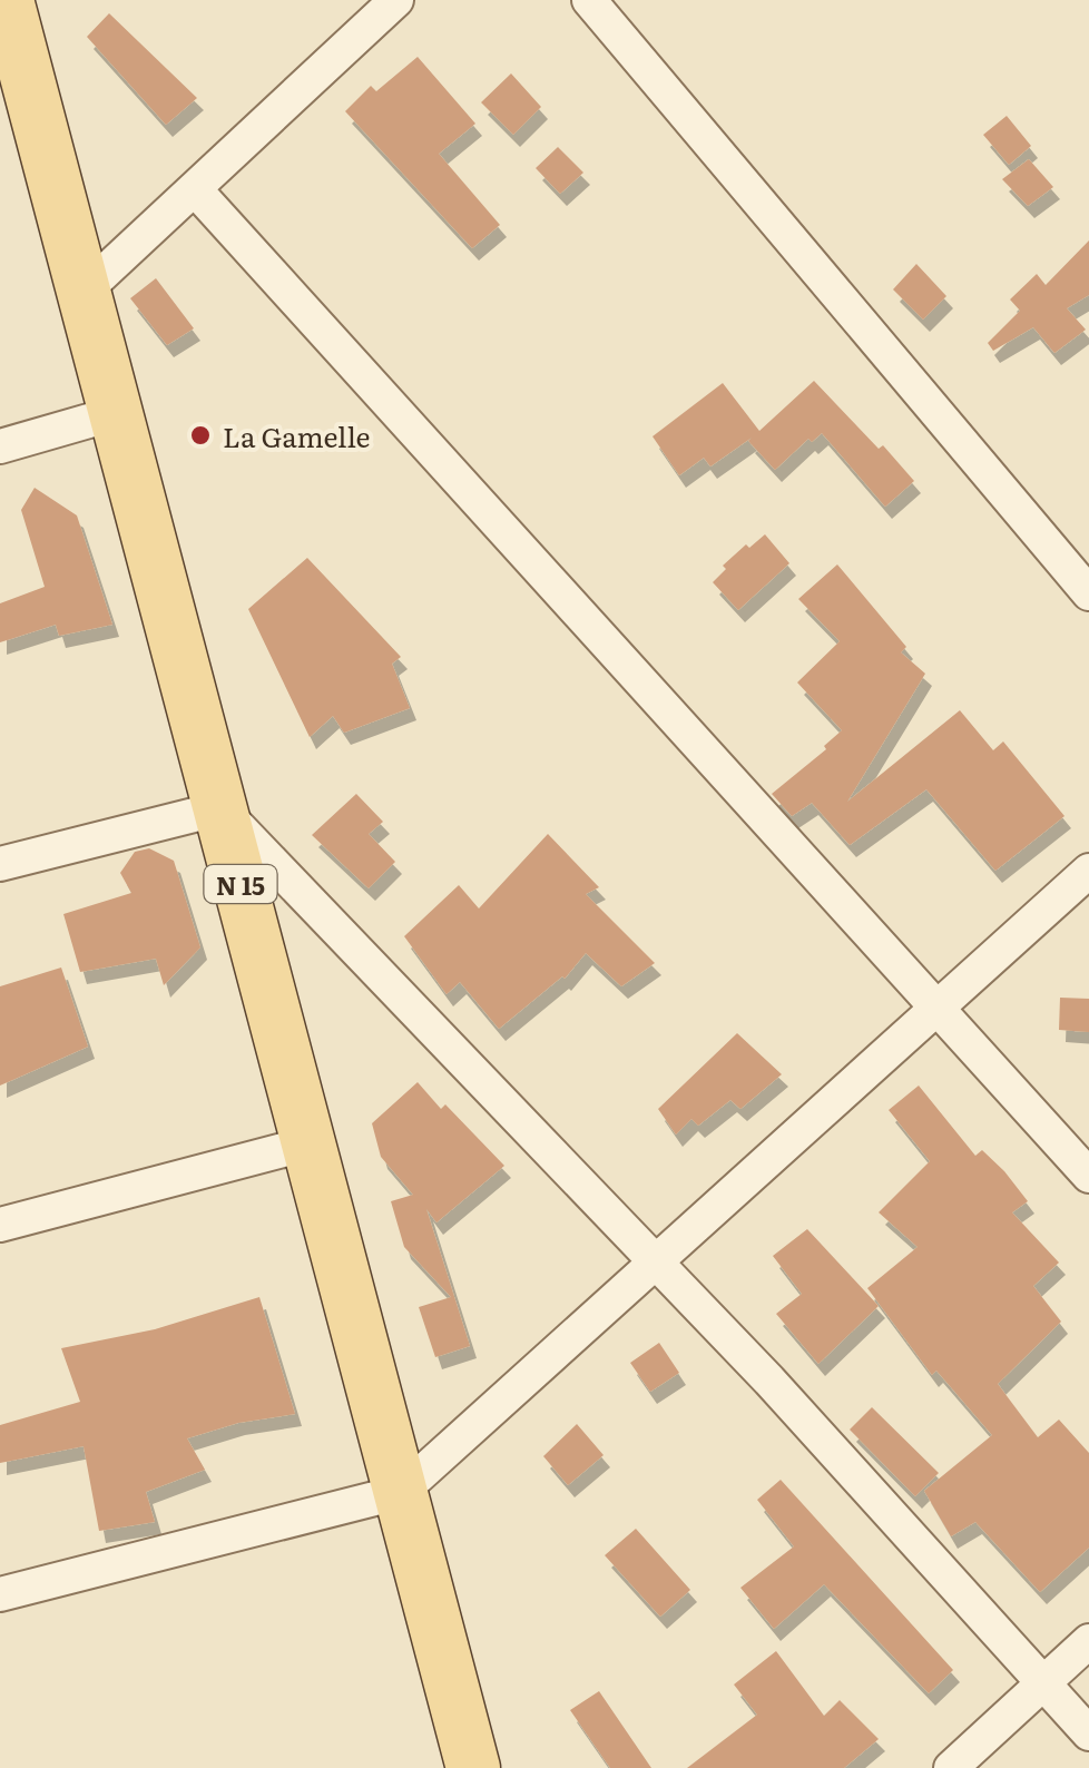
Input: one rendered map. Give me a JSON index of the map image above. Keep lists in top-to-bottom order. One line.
{"streets":{"main road":["N 15"]},"places":["La Gamelle"]}
